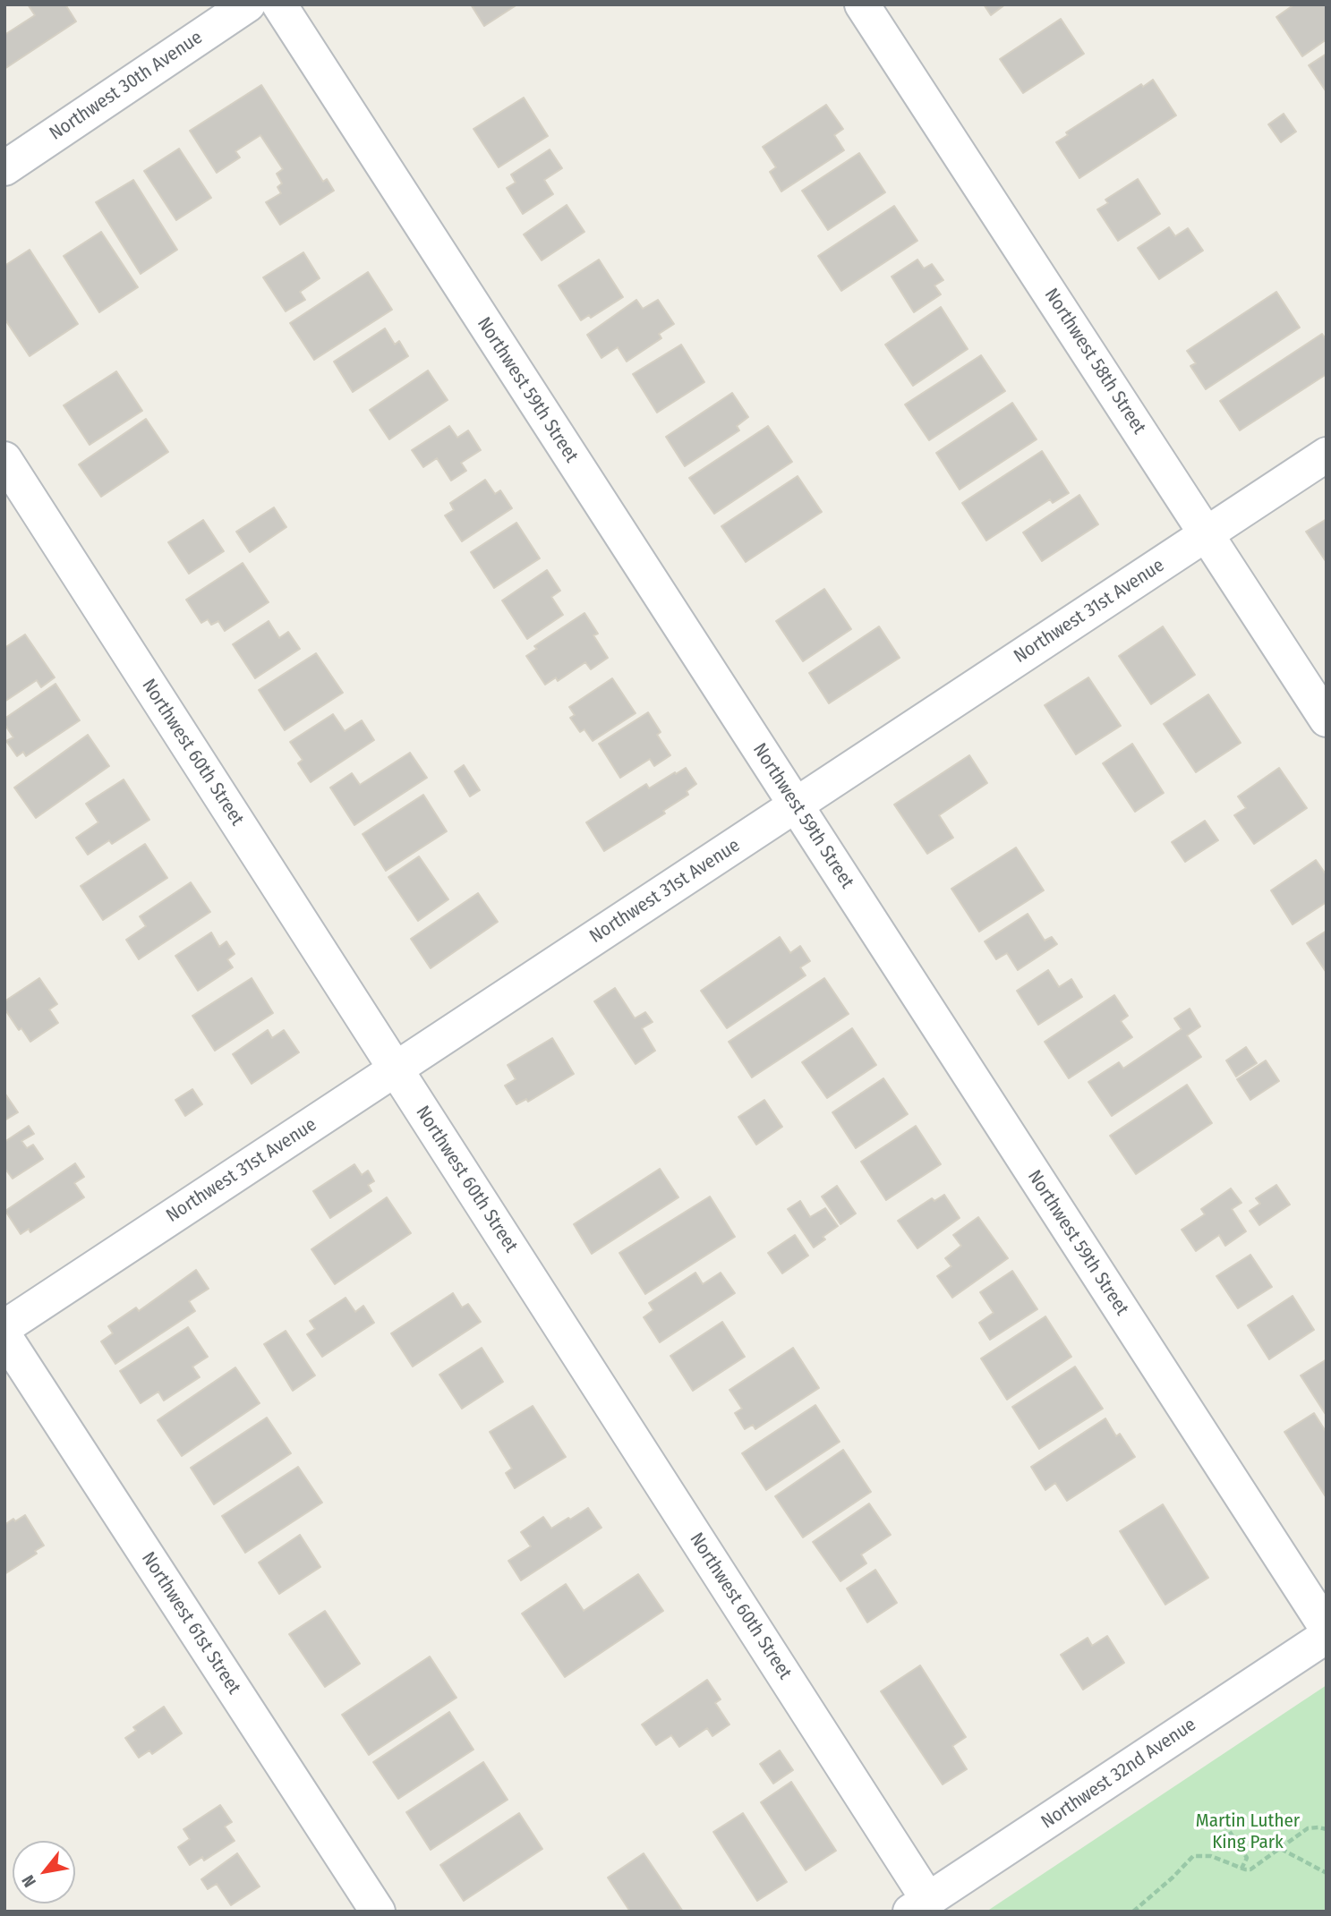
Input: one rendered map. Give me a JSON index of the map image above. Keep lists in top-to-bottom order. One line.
{"streets":{"street":["Northwest 30th Avenue","Northwest 58th Street","Northwest 59th Street","Northwest 31st Avenue","Northwest 60th Street","Northwest 61st Street","Northwest 32nd Avenue"]},"crossings":[["Northwest 58th Street","Northwest 31st Avenue"],["Northwest 59th Street","Northwest 31st Avenue"],["Northwest 31st Avenue","Northwest 60th Street"],["Northwest 60th Street","Northwest 32nd Avenue"]],"parks":["Martin Luther King Park"],"north":"bottom left"}
